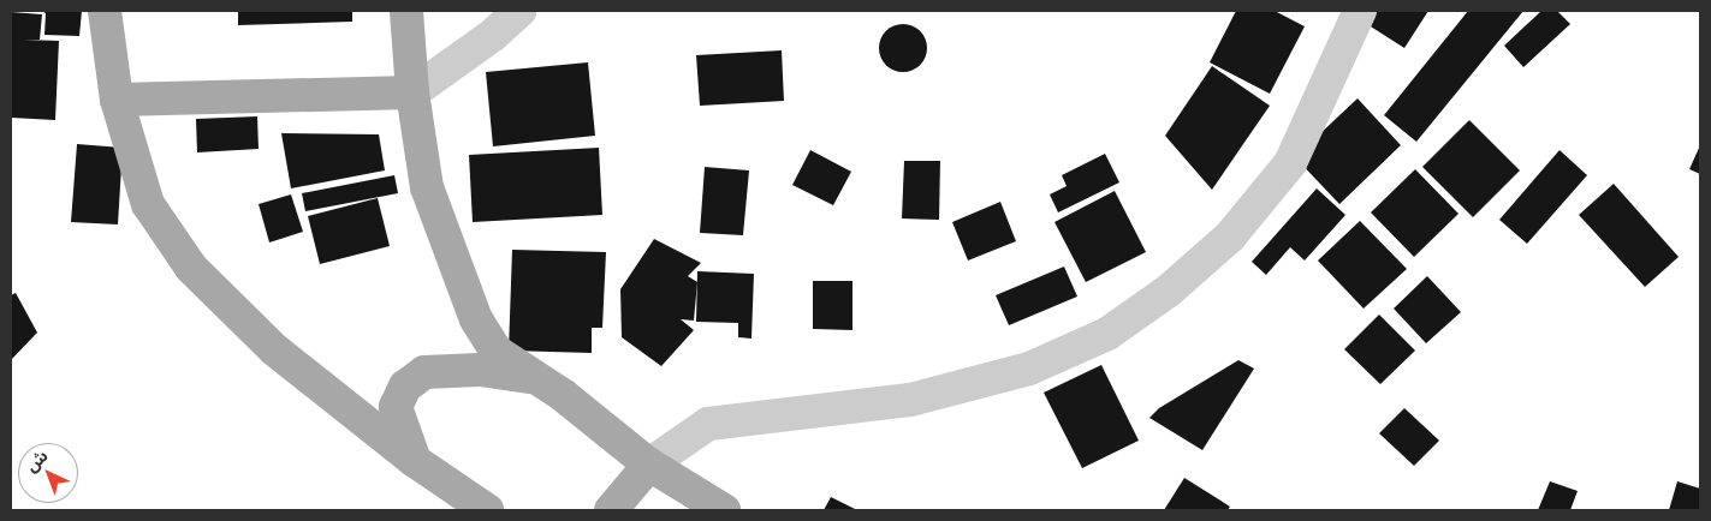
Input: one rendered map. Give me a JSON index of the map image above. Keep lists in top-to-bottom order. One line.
{"north":"top left"}
